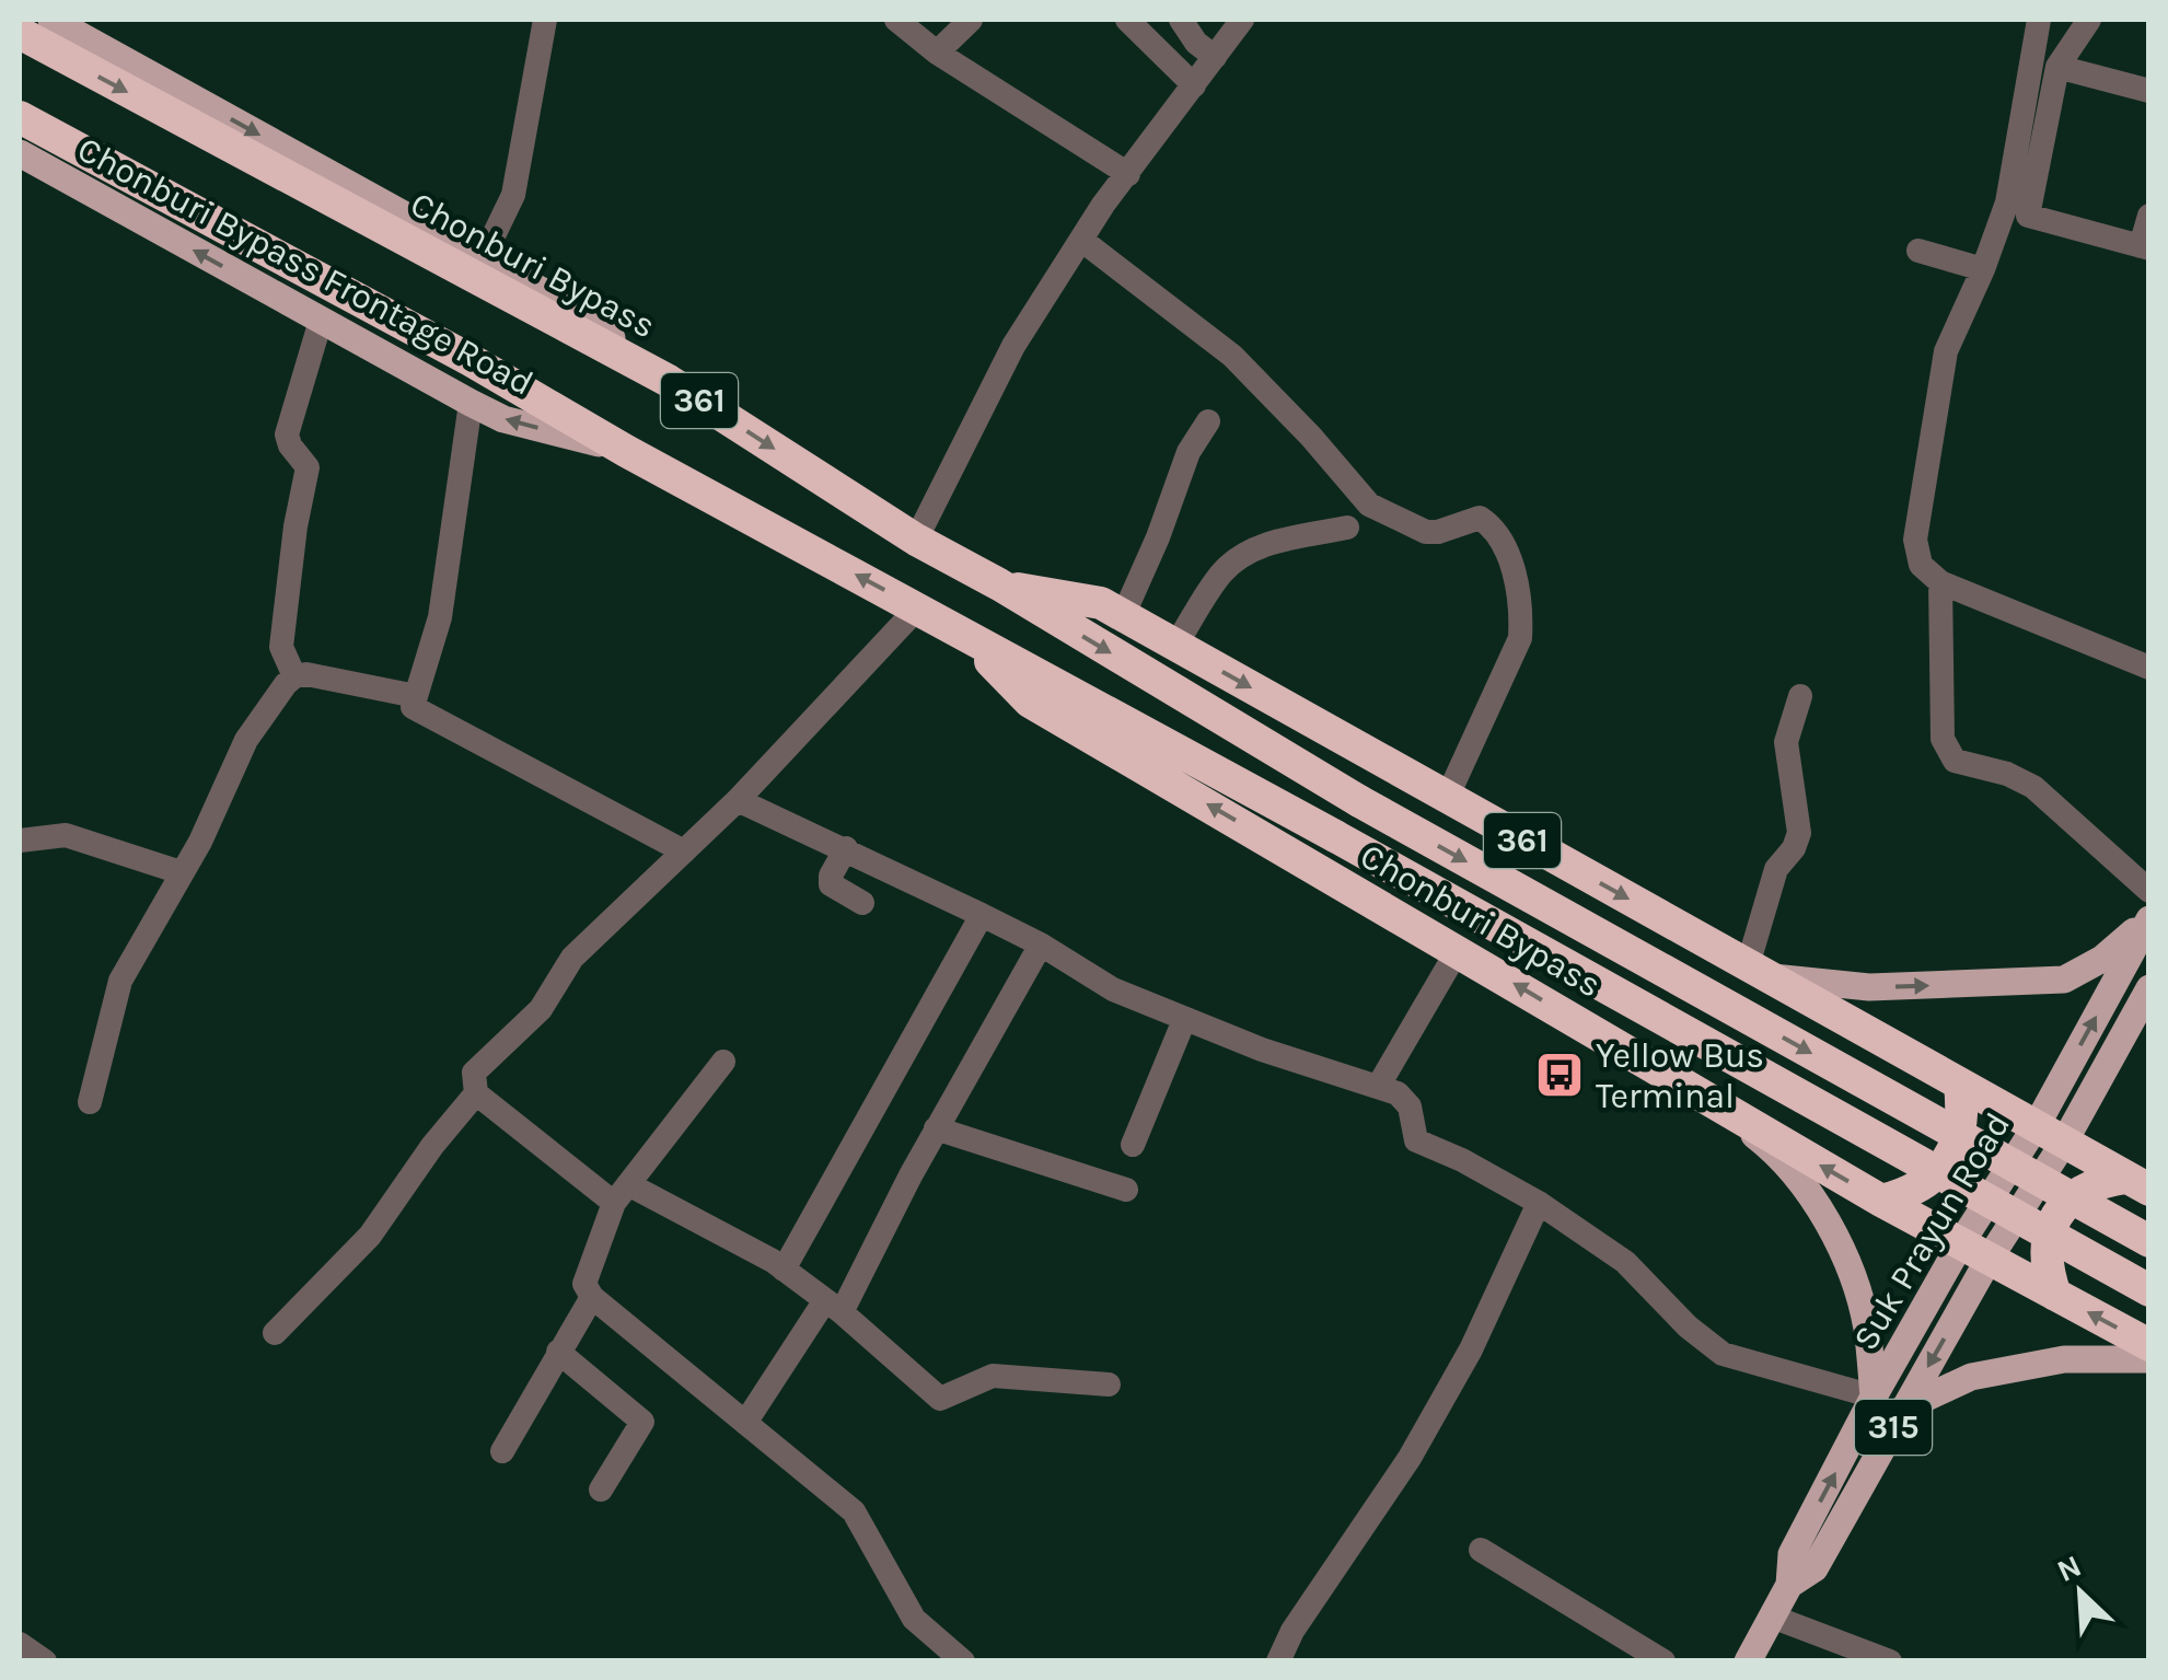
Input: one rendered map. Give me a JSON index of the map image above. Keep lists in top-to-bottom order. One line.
{"streets":{"highway":["Chonburi Bypass","361"],"main road":["Chonburi Bypass Frontage Road","Suk Prayun Road","315"]},"crossings":[["Chonburi Bypass","Chonburi Bypass Frontage Road"],["Chonburi Bypass","361"],["Chonburi Bypass","Suk Prayun Road"]],"places":{"bus stop":["Yellow Bus Terminal"]},"north":"top left"}
